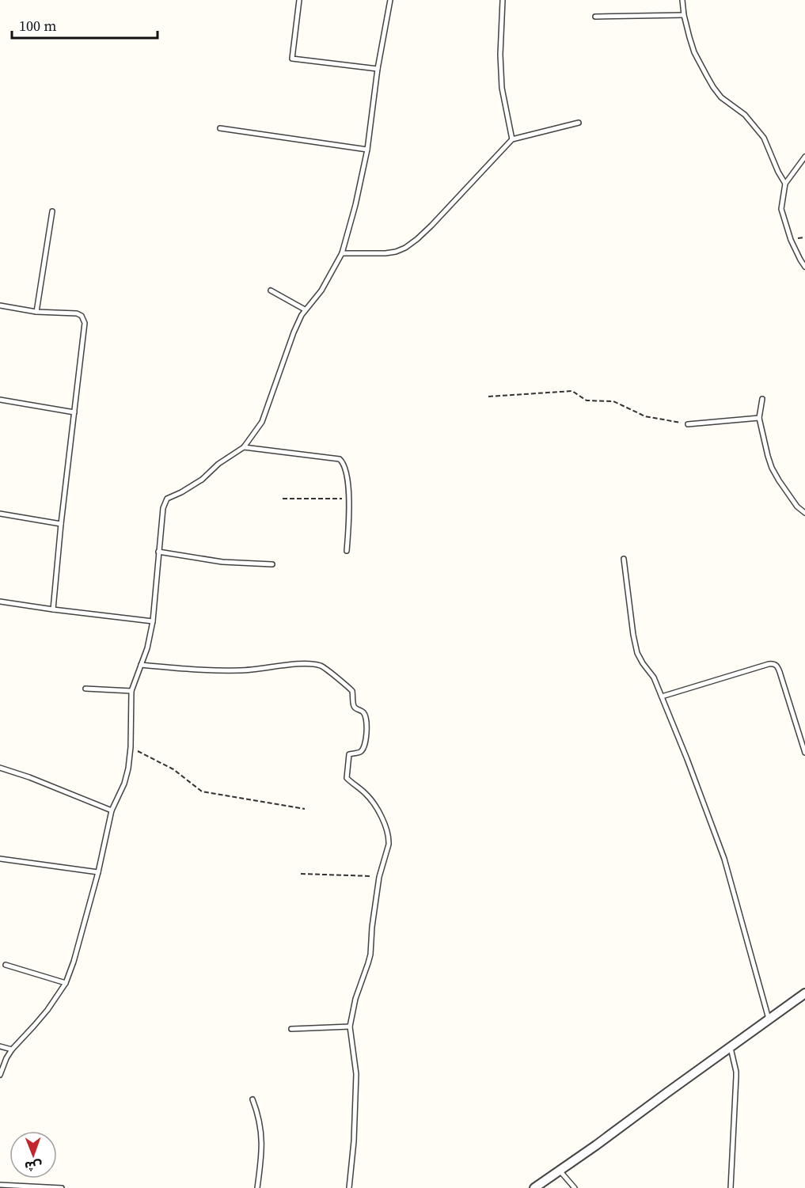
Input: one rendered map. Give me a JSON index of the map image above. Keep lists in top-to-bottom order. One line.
{"scale_bar":"100 m","north":"bottom"}
